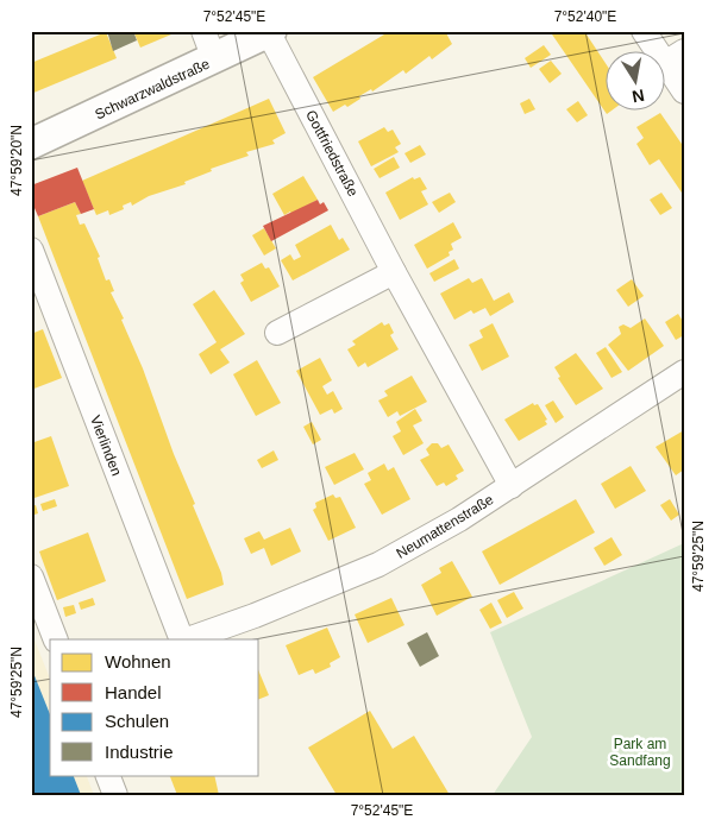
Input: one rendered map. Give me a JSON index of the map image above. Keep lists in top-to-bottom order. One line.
{"streets":{"main road":["Schwarzwaldstraße"],"street":["Gottfriedstraße","Vierlinden","Neumattenstraße"]},"crossings":[["Schwarzwaldstraße","Gottfriedstraße"],["Gottfriedstraße","Neumattenstraße"]],"parks":["Park am Sandfang"],"legend":["Wohnen","Handel","Schulen","Industrie"],"north":"bottom","coordinates":["7°52'45\"E","7°52'40\"E","47°59'20\"N","47°59'25\"N"]}
